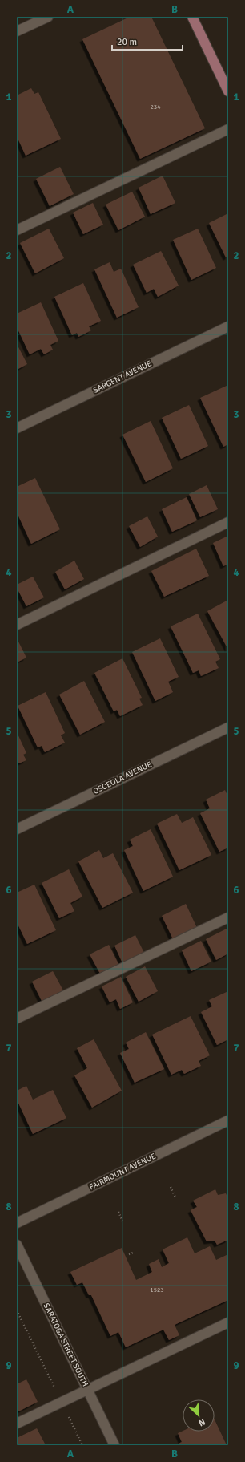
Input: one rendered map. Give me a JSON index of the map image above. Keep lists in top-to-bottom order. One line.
{"streets":{"street":["SARGENT AVENUE","OSCEOLA AVENUE","FAIRMOUNT AVENUE","SARATOGA STREET SOUTH"]},"house_numbers":["234","1523"],"scale_bar":"20 m","north":"bottom right","grid":{"columns":["A","B"],"rows":["1","2","3","4","5","6","7","8","9"]}}
